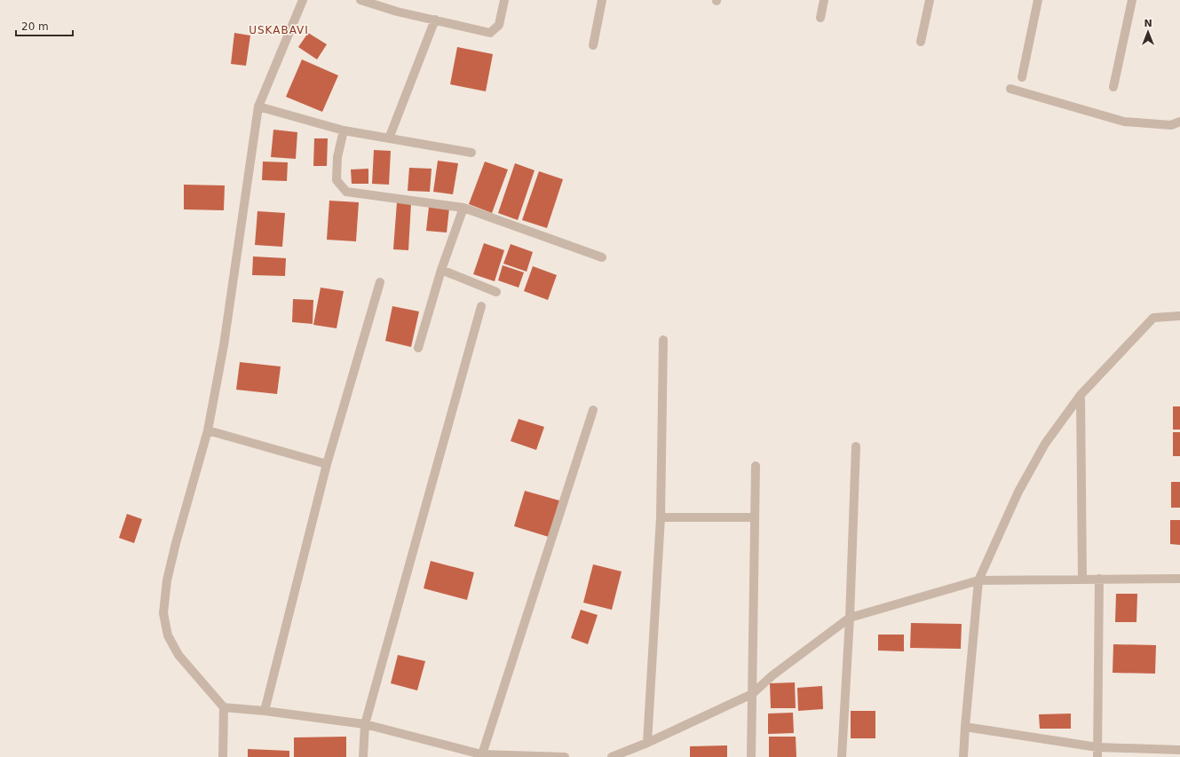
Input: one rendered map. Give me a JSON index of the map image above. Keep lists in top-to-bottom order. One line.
{"districts":["USKABAVI"],"scale_bar":"20 m","north":"top"}
